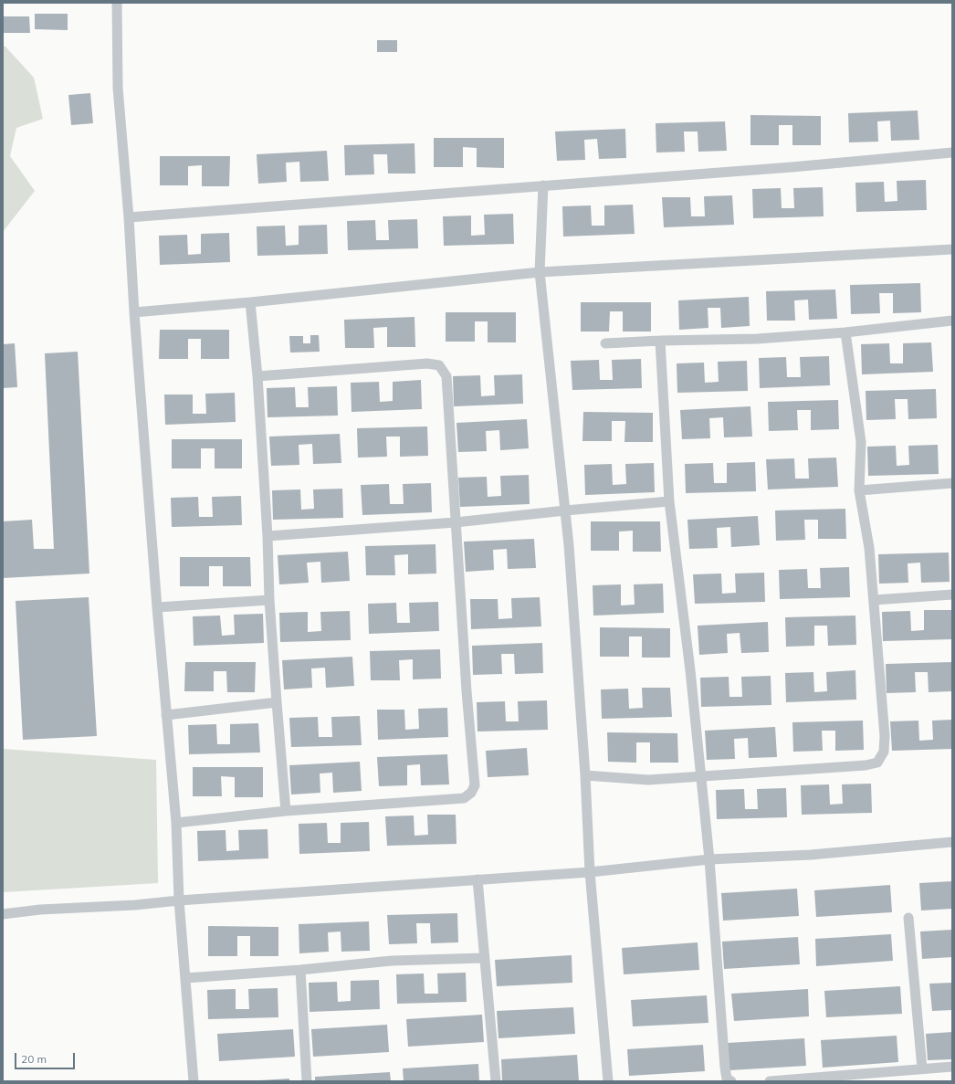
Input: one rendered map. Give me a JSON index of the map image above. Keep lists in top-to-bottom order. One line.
{"scale_bar":"20 m"}
